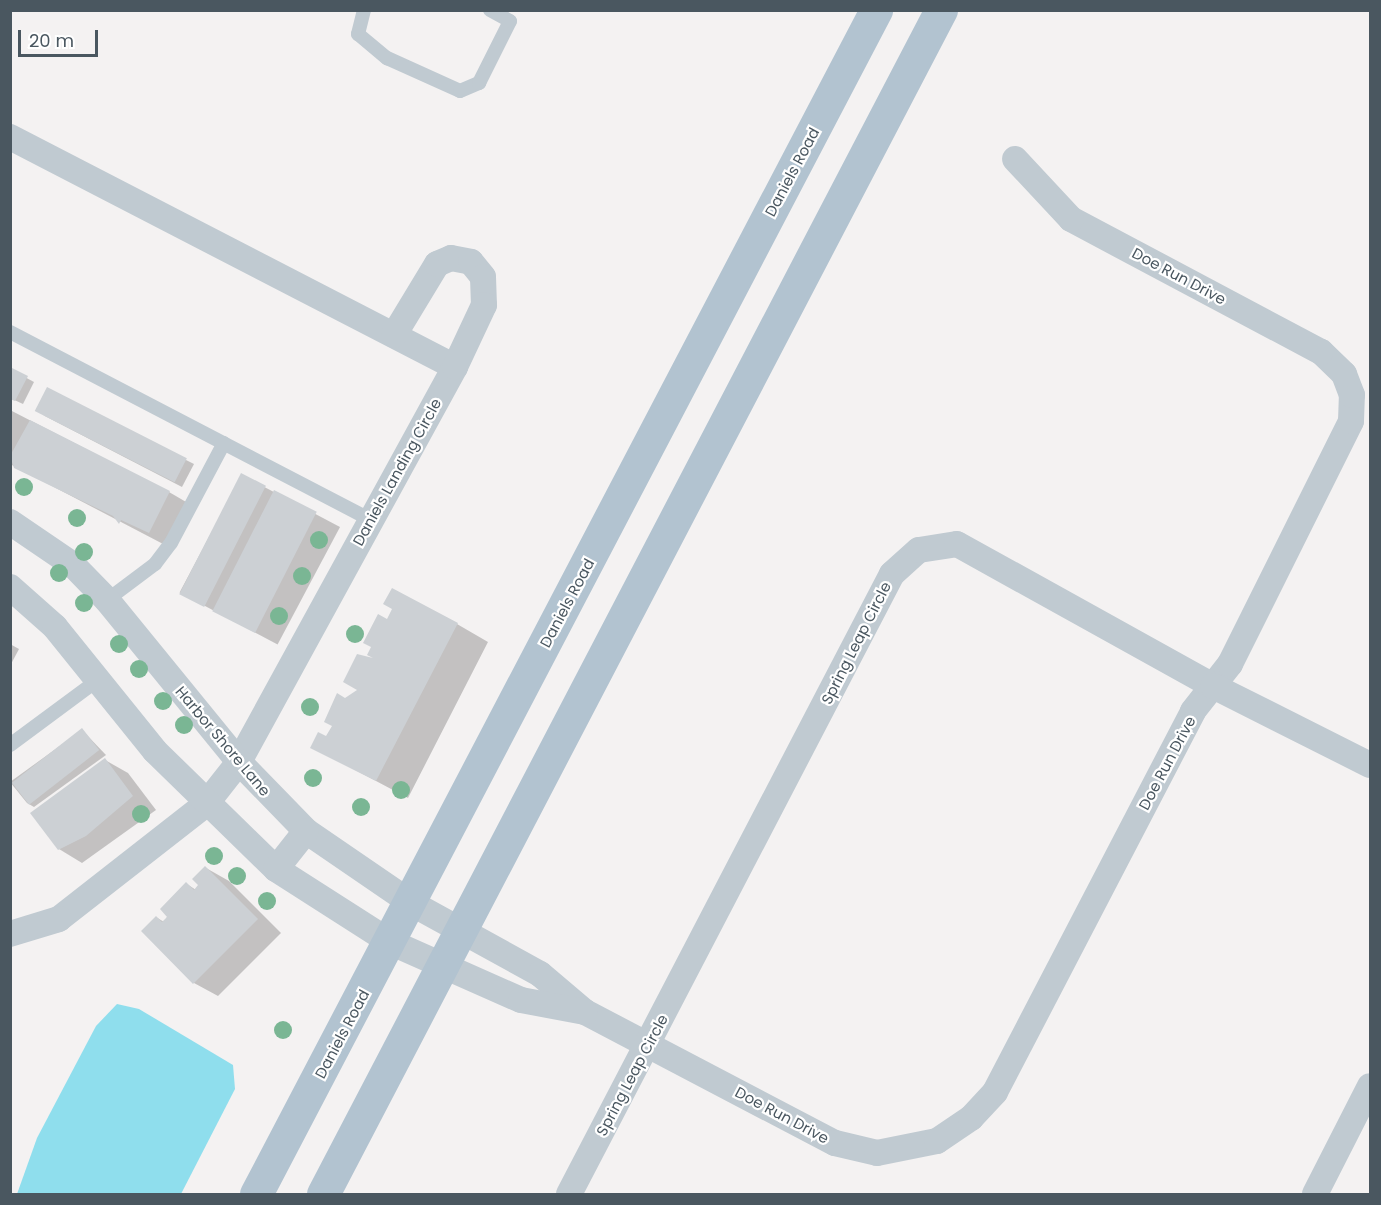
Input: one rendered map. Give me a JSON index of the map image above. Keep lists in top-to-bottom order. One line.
{"streets":{"main road":["Daniels Road"],"street":["Doe Run Drive","Daniels Landing Circle","Spring Leap Circle","Harbor Shore Lane"]},"crossings":[["Daniels Road","Harbor Shore Lane"],["Doe Run Drive","Spring Leap Circle"],["Doe Run Drive","Harbor Shore Lane"],["Daniels Landing Circle","Harbor Shore Lane"]],"scale_bar":"20 m"}
